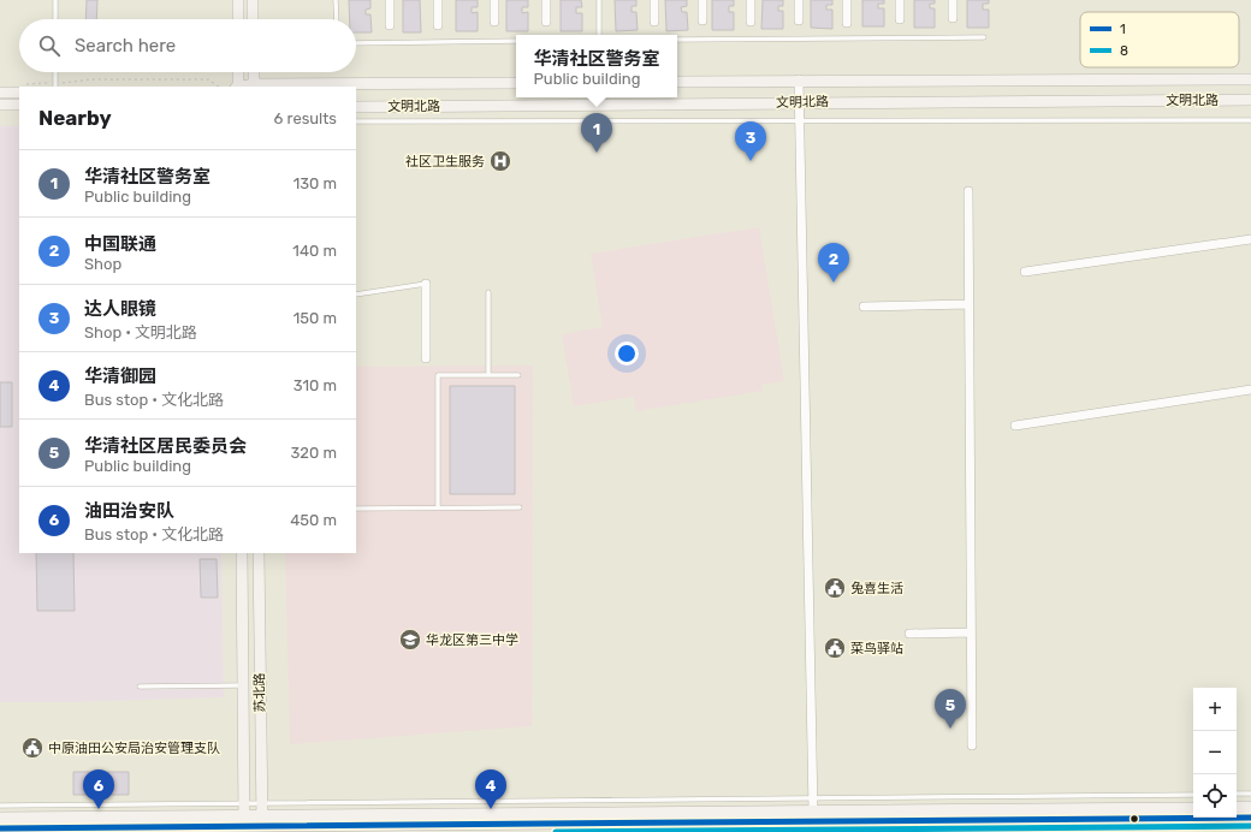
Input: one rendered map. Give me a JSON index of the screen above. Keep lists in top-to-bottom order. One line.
{"streets":{"street":["文明北路","苏北路"]},"places":{"hospital":["社区卫生服务"],"public building":["兔喜生活","菜鸟驿站","中原油田公安局治安管理支队"],"school or university":["华龙区第三中学"]},"lines":["transit line 1","transit line 8"],"legend":["1","8"],"page":{"search":"Search here","popup":["华清社区警务室","Public building"],"heading":["Nearby","6 results"],"pins":["1","3","2","5","4","6"],"list":[{"mark":"1","name":"华清社区警务室","note":"Public building","value":"130 m"},{"mark":"2","name":"中国联通","note":"Shop","value":"140 m"},{"mark":"3","name":"达人眼镜","note":"Shop · 文明北路","value":"150 m"},{"mark":"4","name":"华清御园","note":"Bus stop · 文化北路","value":"310 m"},{"mark":"5","name":"华清社区居民委员会","note":"Public building","value":"320 m"},{"mark":"6","name":"油田治安队","note":"Bus stop · 文化北路","value":"450 m"}],"map_buttons":["+","−"]}}
